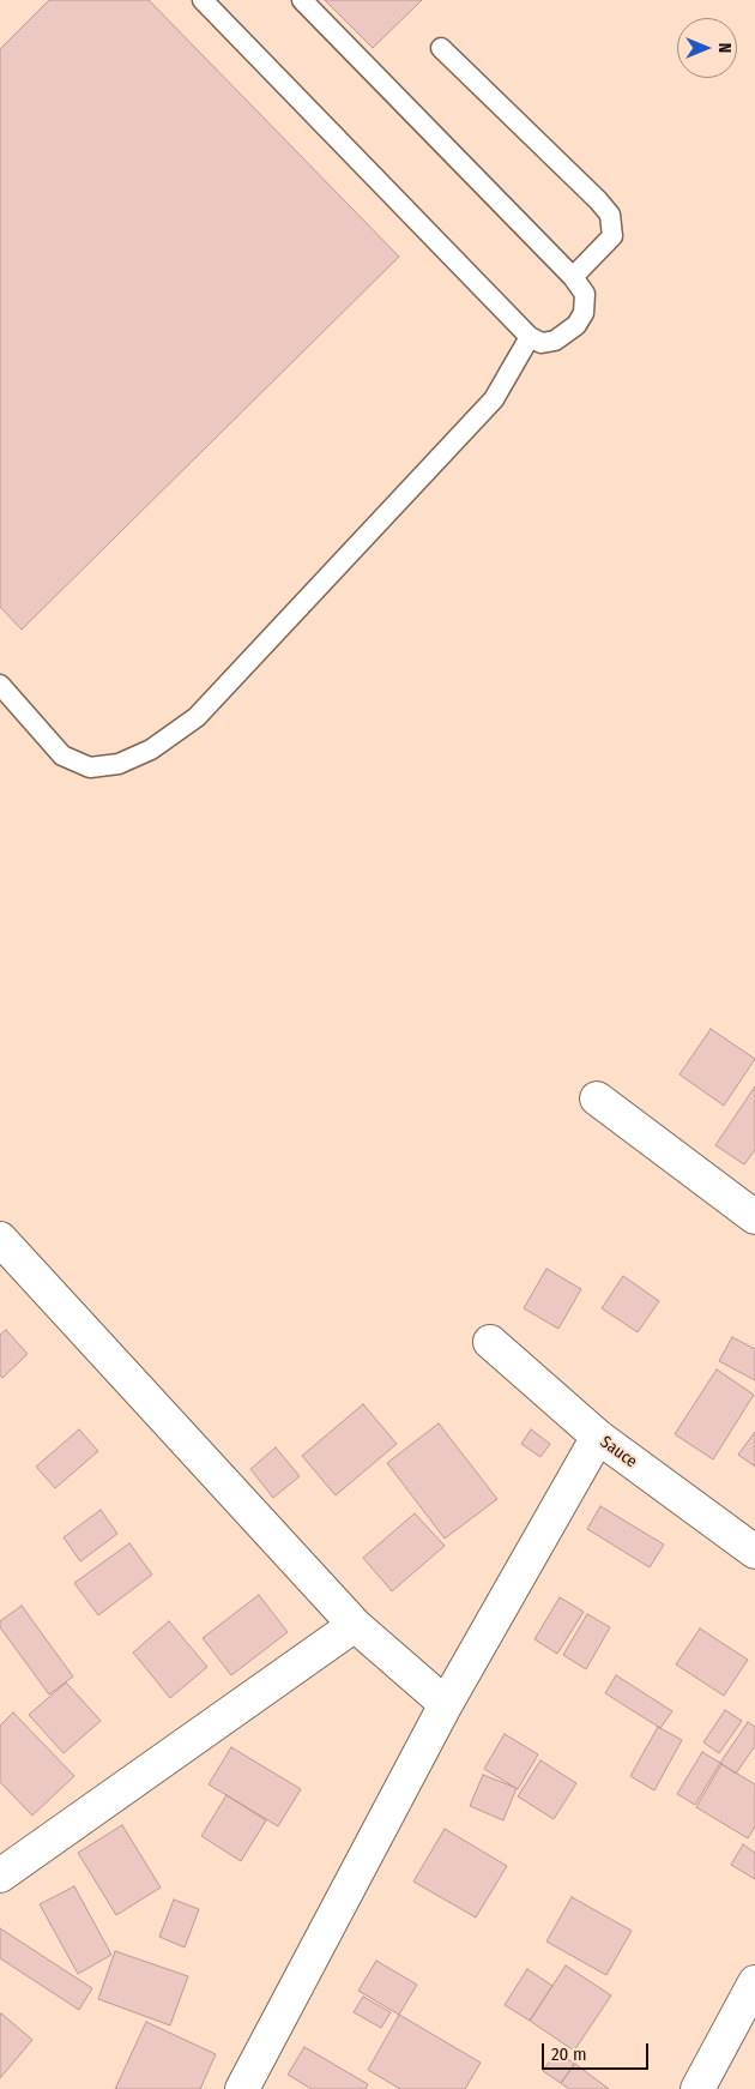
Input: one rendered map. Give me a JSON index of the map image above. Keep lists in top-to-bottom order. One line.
{"streets":{"street":["Sauce"]},"scale_bar":"20 m","north":"right"}
